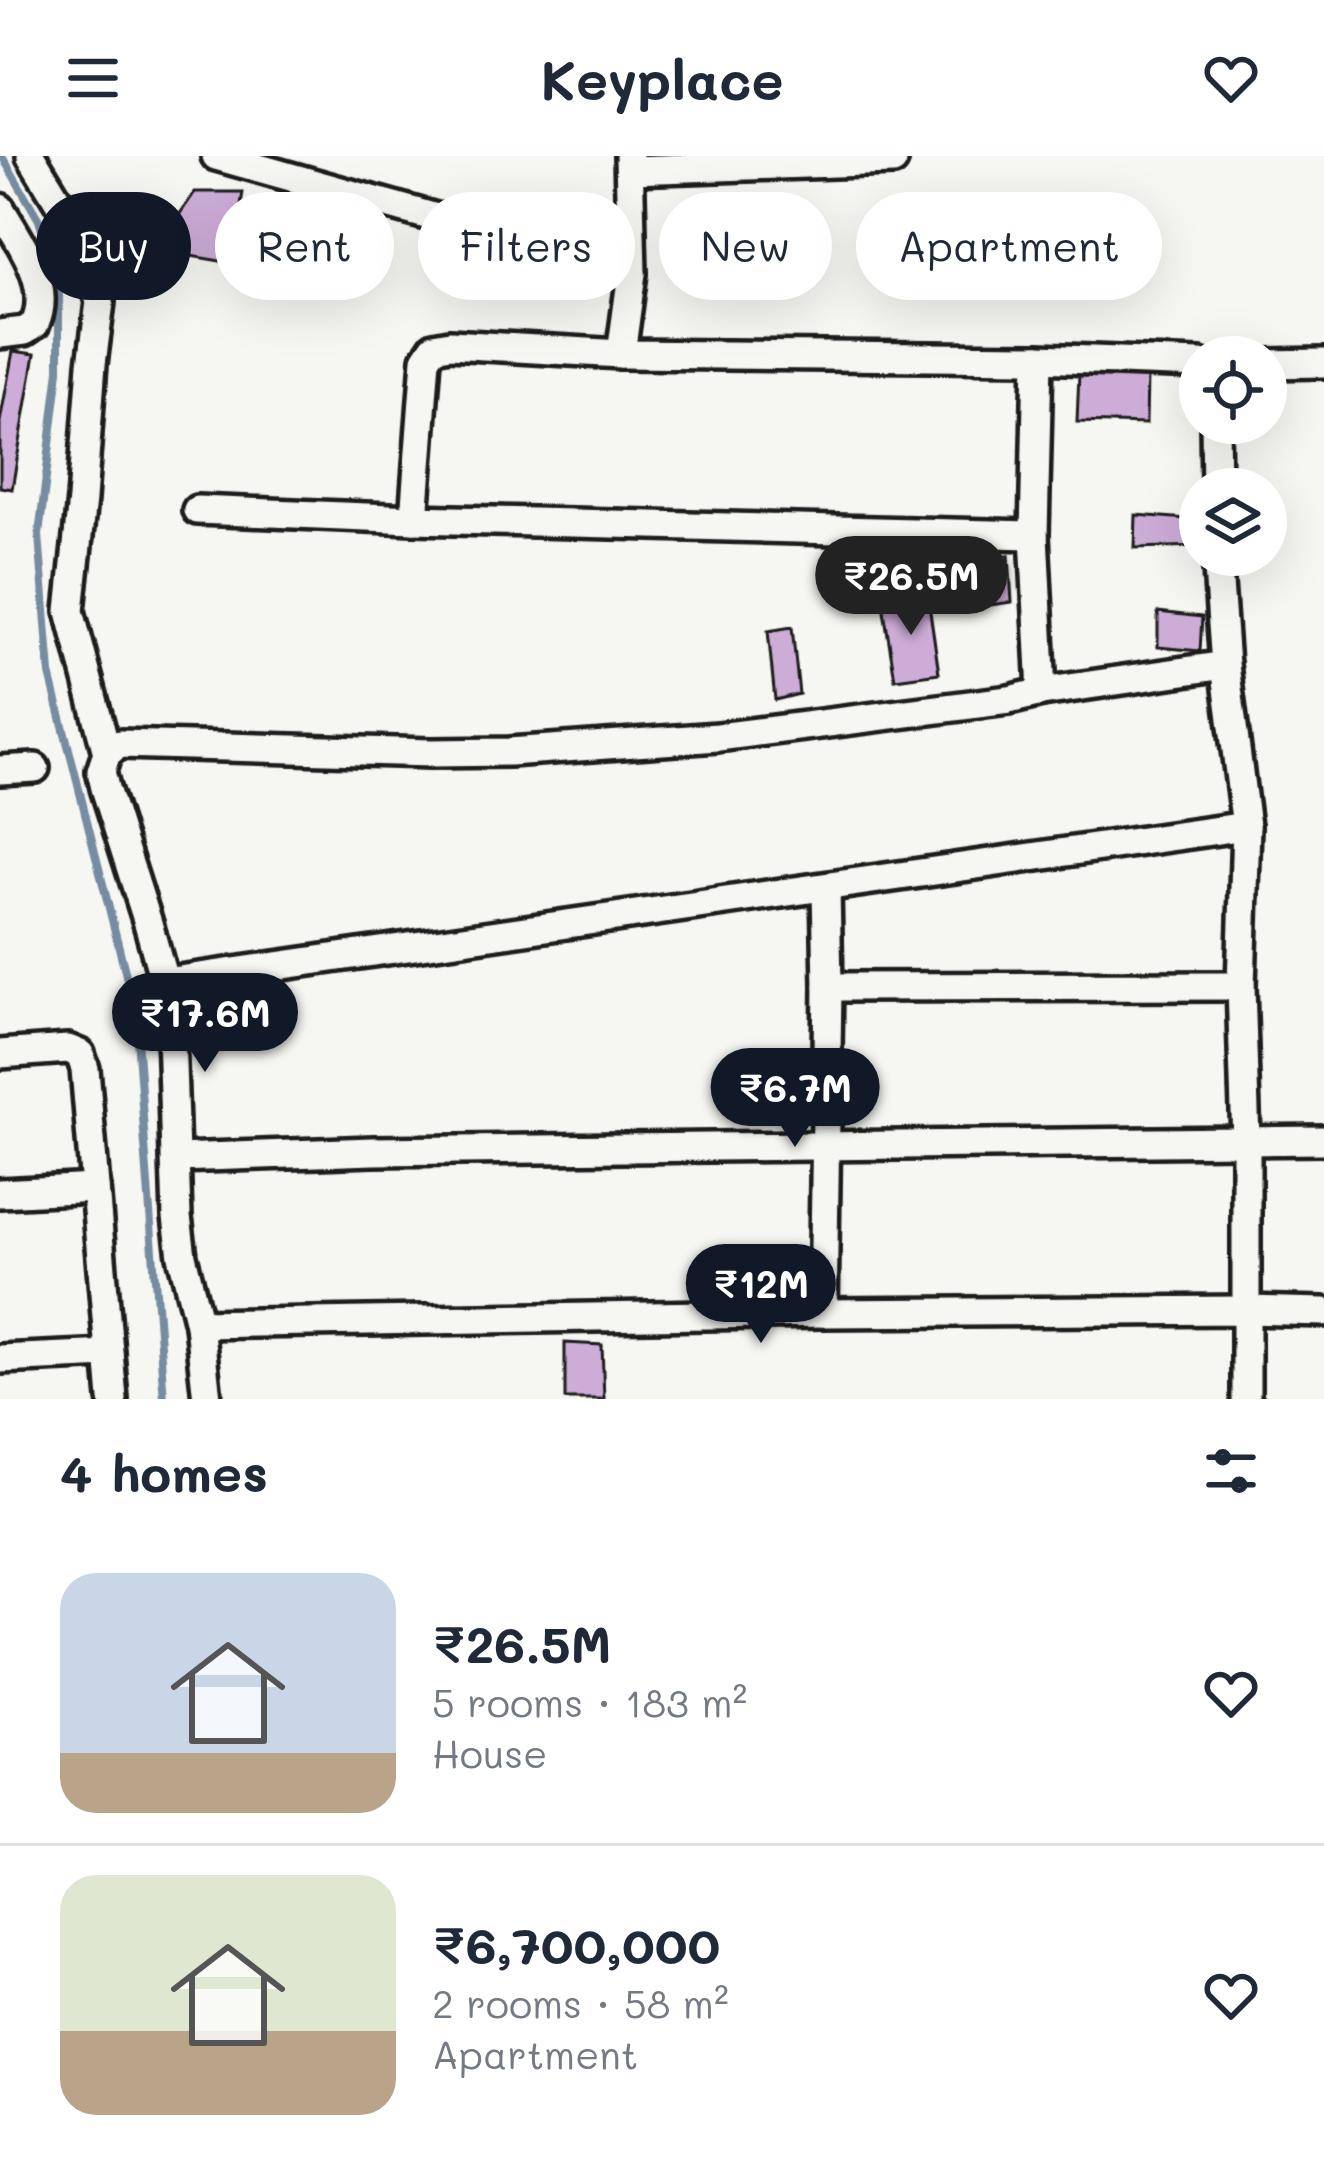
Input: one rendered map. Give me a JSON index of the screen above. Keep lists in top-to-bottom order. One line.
{"page":{"header":"Keyplace","chip":["Buy","Rent","Filters","New","Apartment"],"price":["₹26.5M","₹17.6M","₹6.7M","₹12M"],"heading":"4 homes","list":[{"name":"₹26.5M","note":"5 rooms · 183 m² · House"},{"name":"₹6,700,000","note":"2 rooms · 58 m² · Apartment"}]}}
